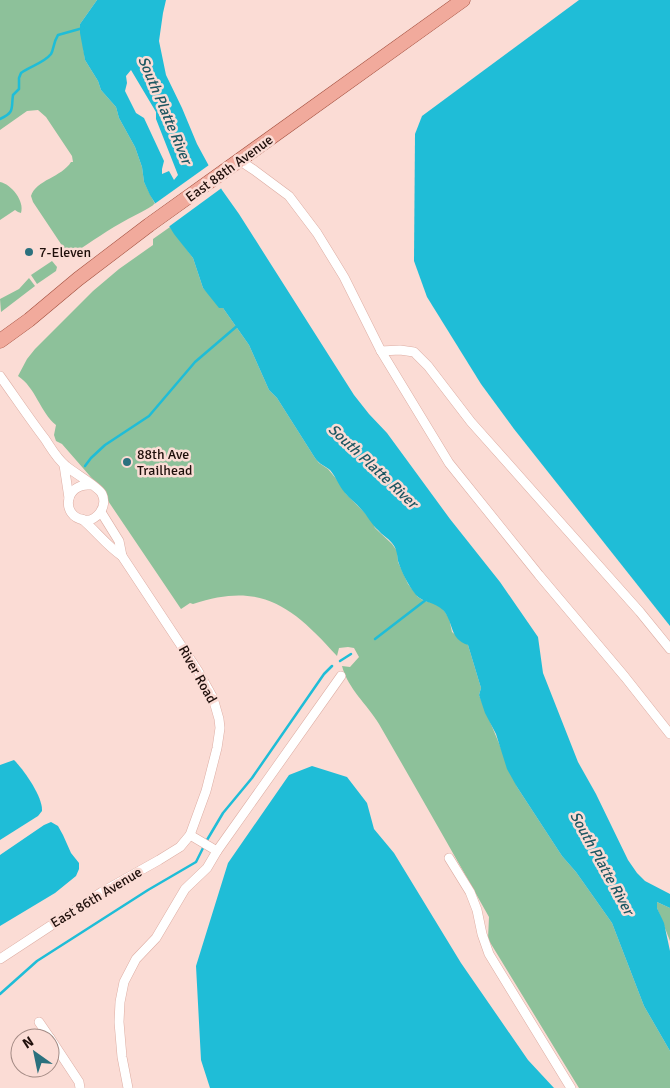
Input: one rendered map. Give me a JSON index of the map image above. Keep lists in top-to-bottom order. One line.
{"streets":{"main road":["East 88th Avenue"],"street":["River Road","East 86th Avenue"]},"crossings":[["River Road","East 86th Avenue"]],"water":["South Platte River"],"places":["7-Eleven","88th Ave Trailhead"],"north":"top left"}
